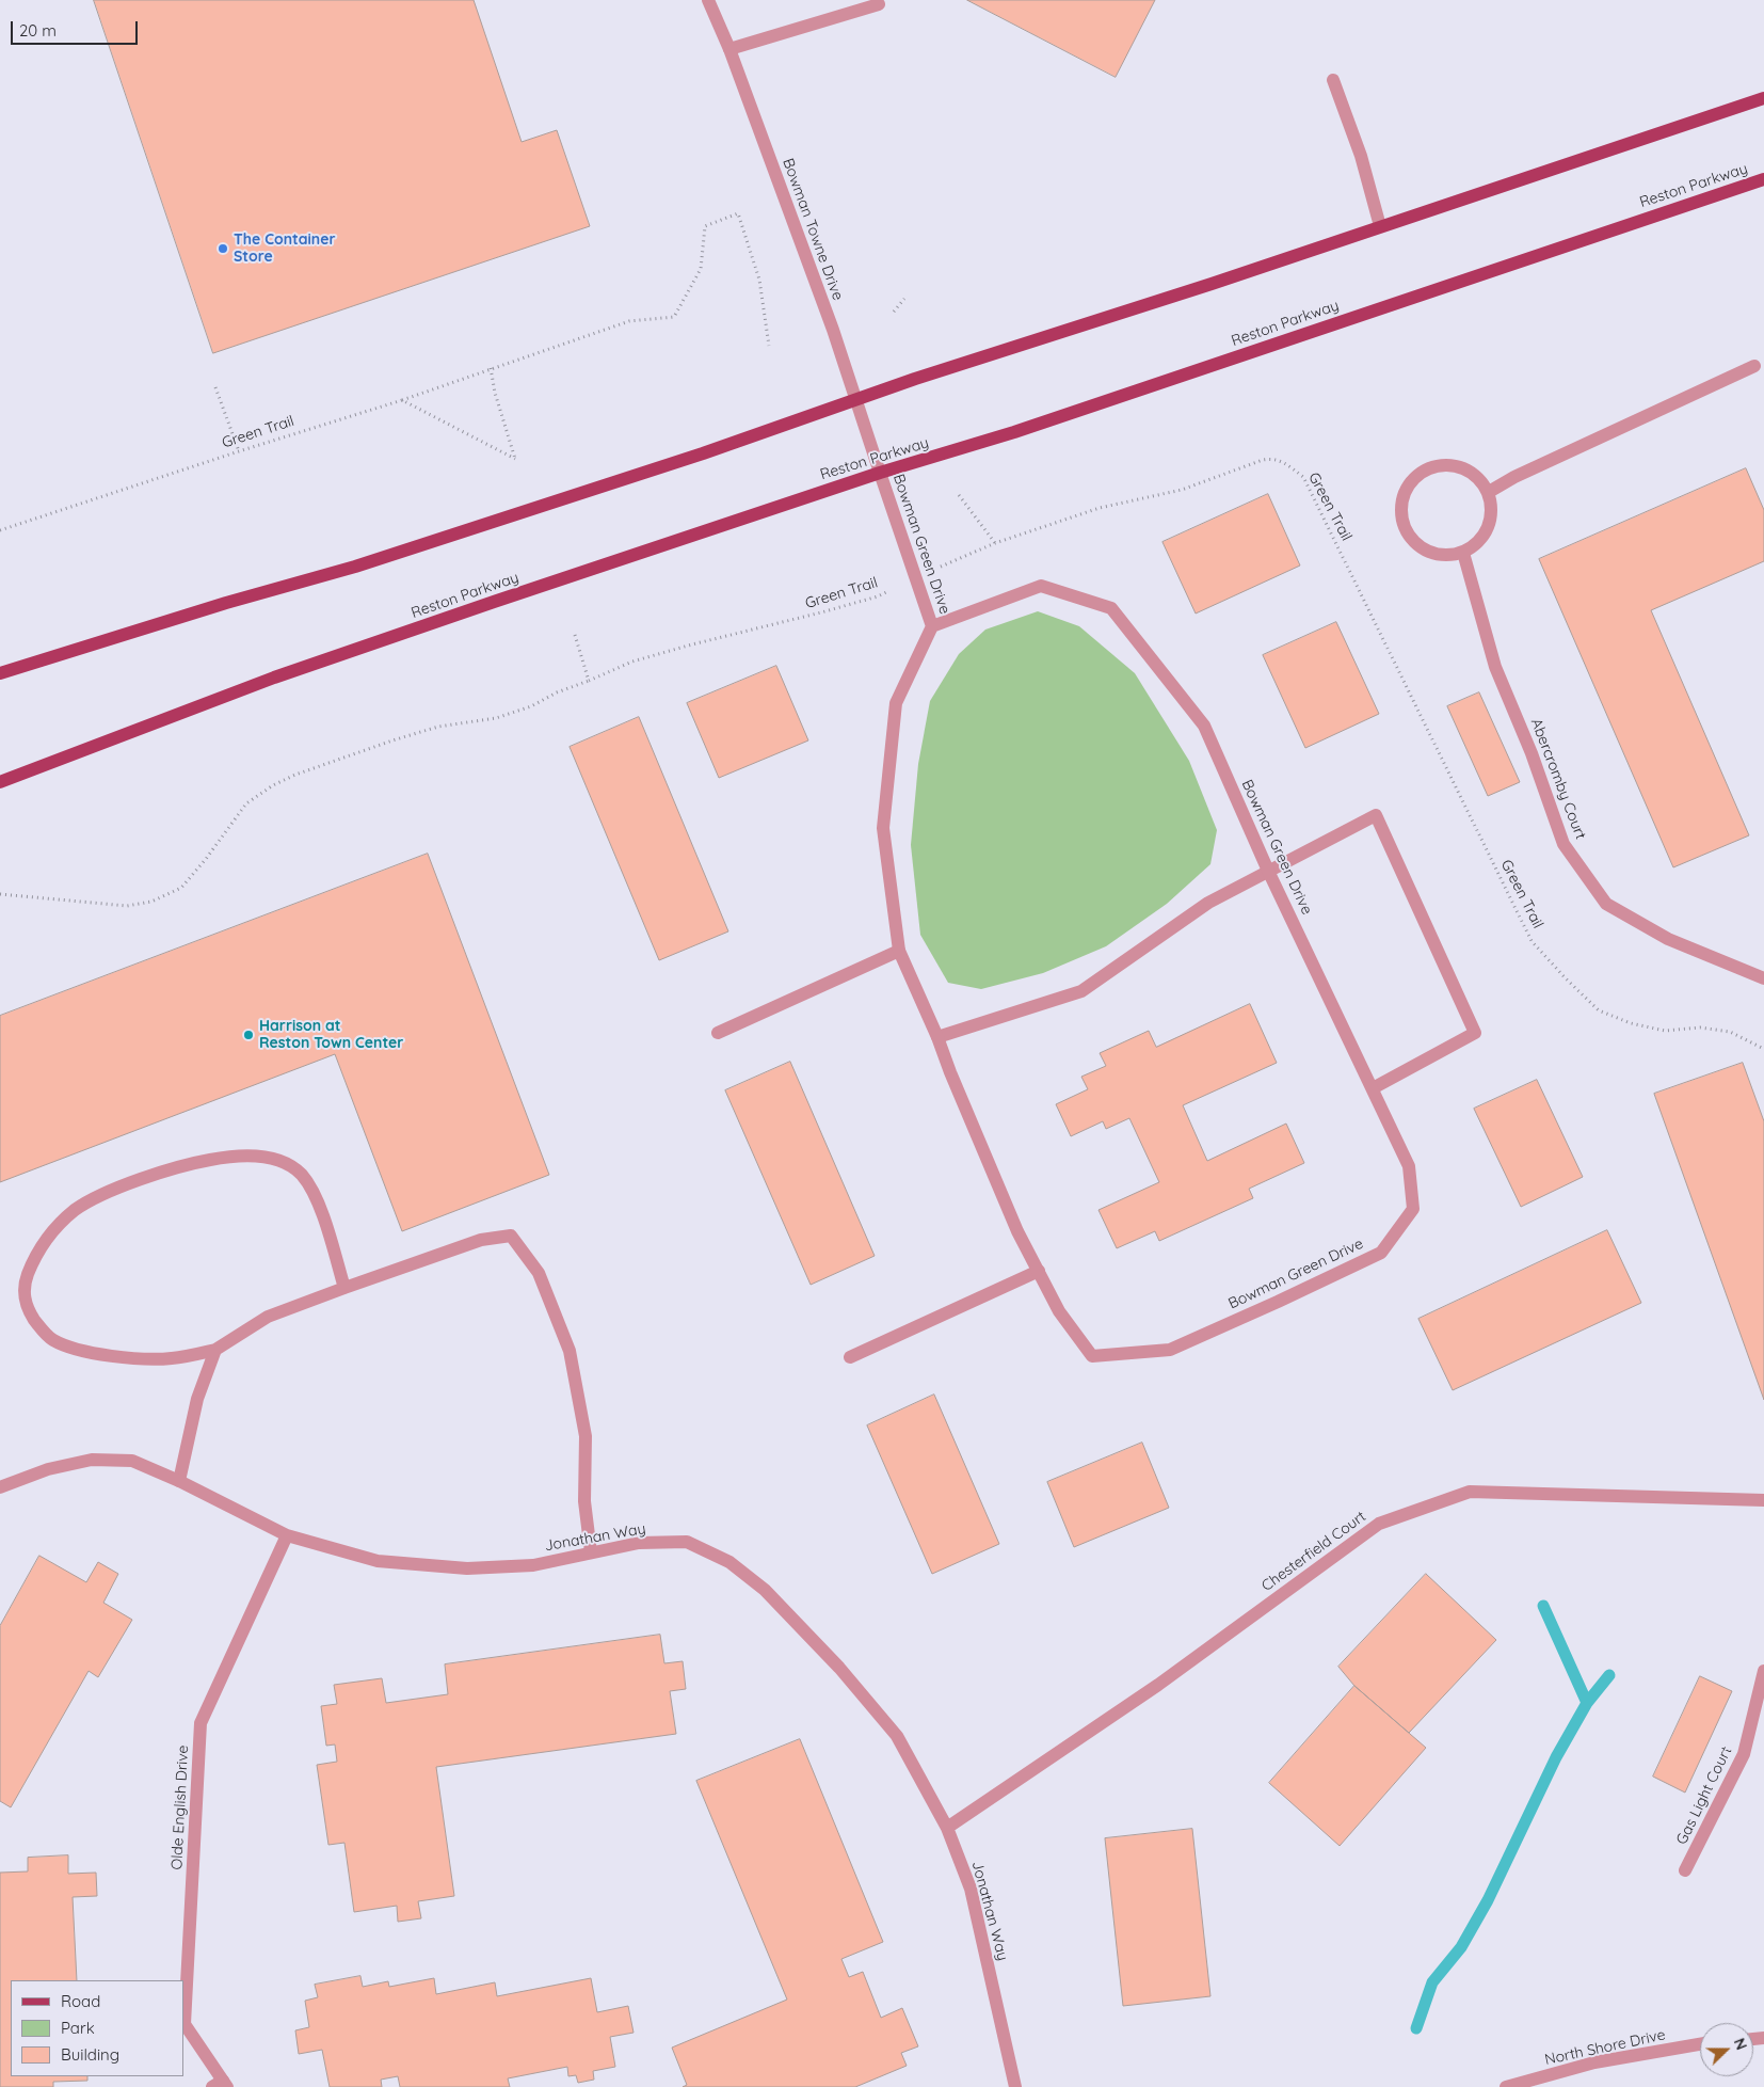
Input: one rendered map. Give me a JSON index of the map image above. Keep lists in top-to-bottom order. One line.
{"streets":{"main road":["Reston Parkway"],"street":["Bowman Towne Drive","Bowman Green Drive","Abercromby Court","Jonathan Way","Chesterfield Court","Gas Light Court","Olde English Drive","North Shore Drive"],"path":["Green Trail"]},"crossings":[["Reston Parkway","Bowman Towne Drive"],["Reston Parkway","Bowman Green Drive"],["Bowman Towne Drive","Bowman Green Drive"],["Green Trail","Bowman Green Drive"],["Jonathan Way","Chesterfield Court"],["Jonathan Way","Olde English Drive"]],"places":["The Container Store","Harrison at Reston Town Center"],"legend":["Road","Park","Building"],"scale_bar":"20 m","north":"right"}
